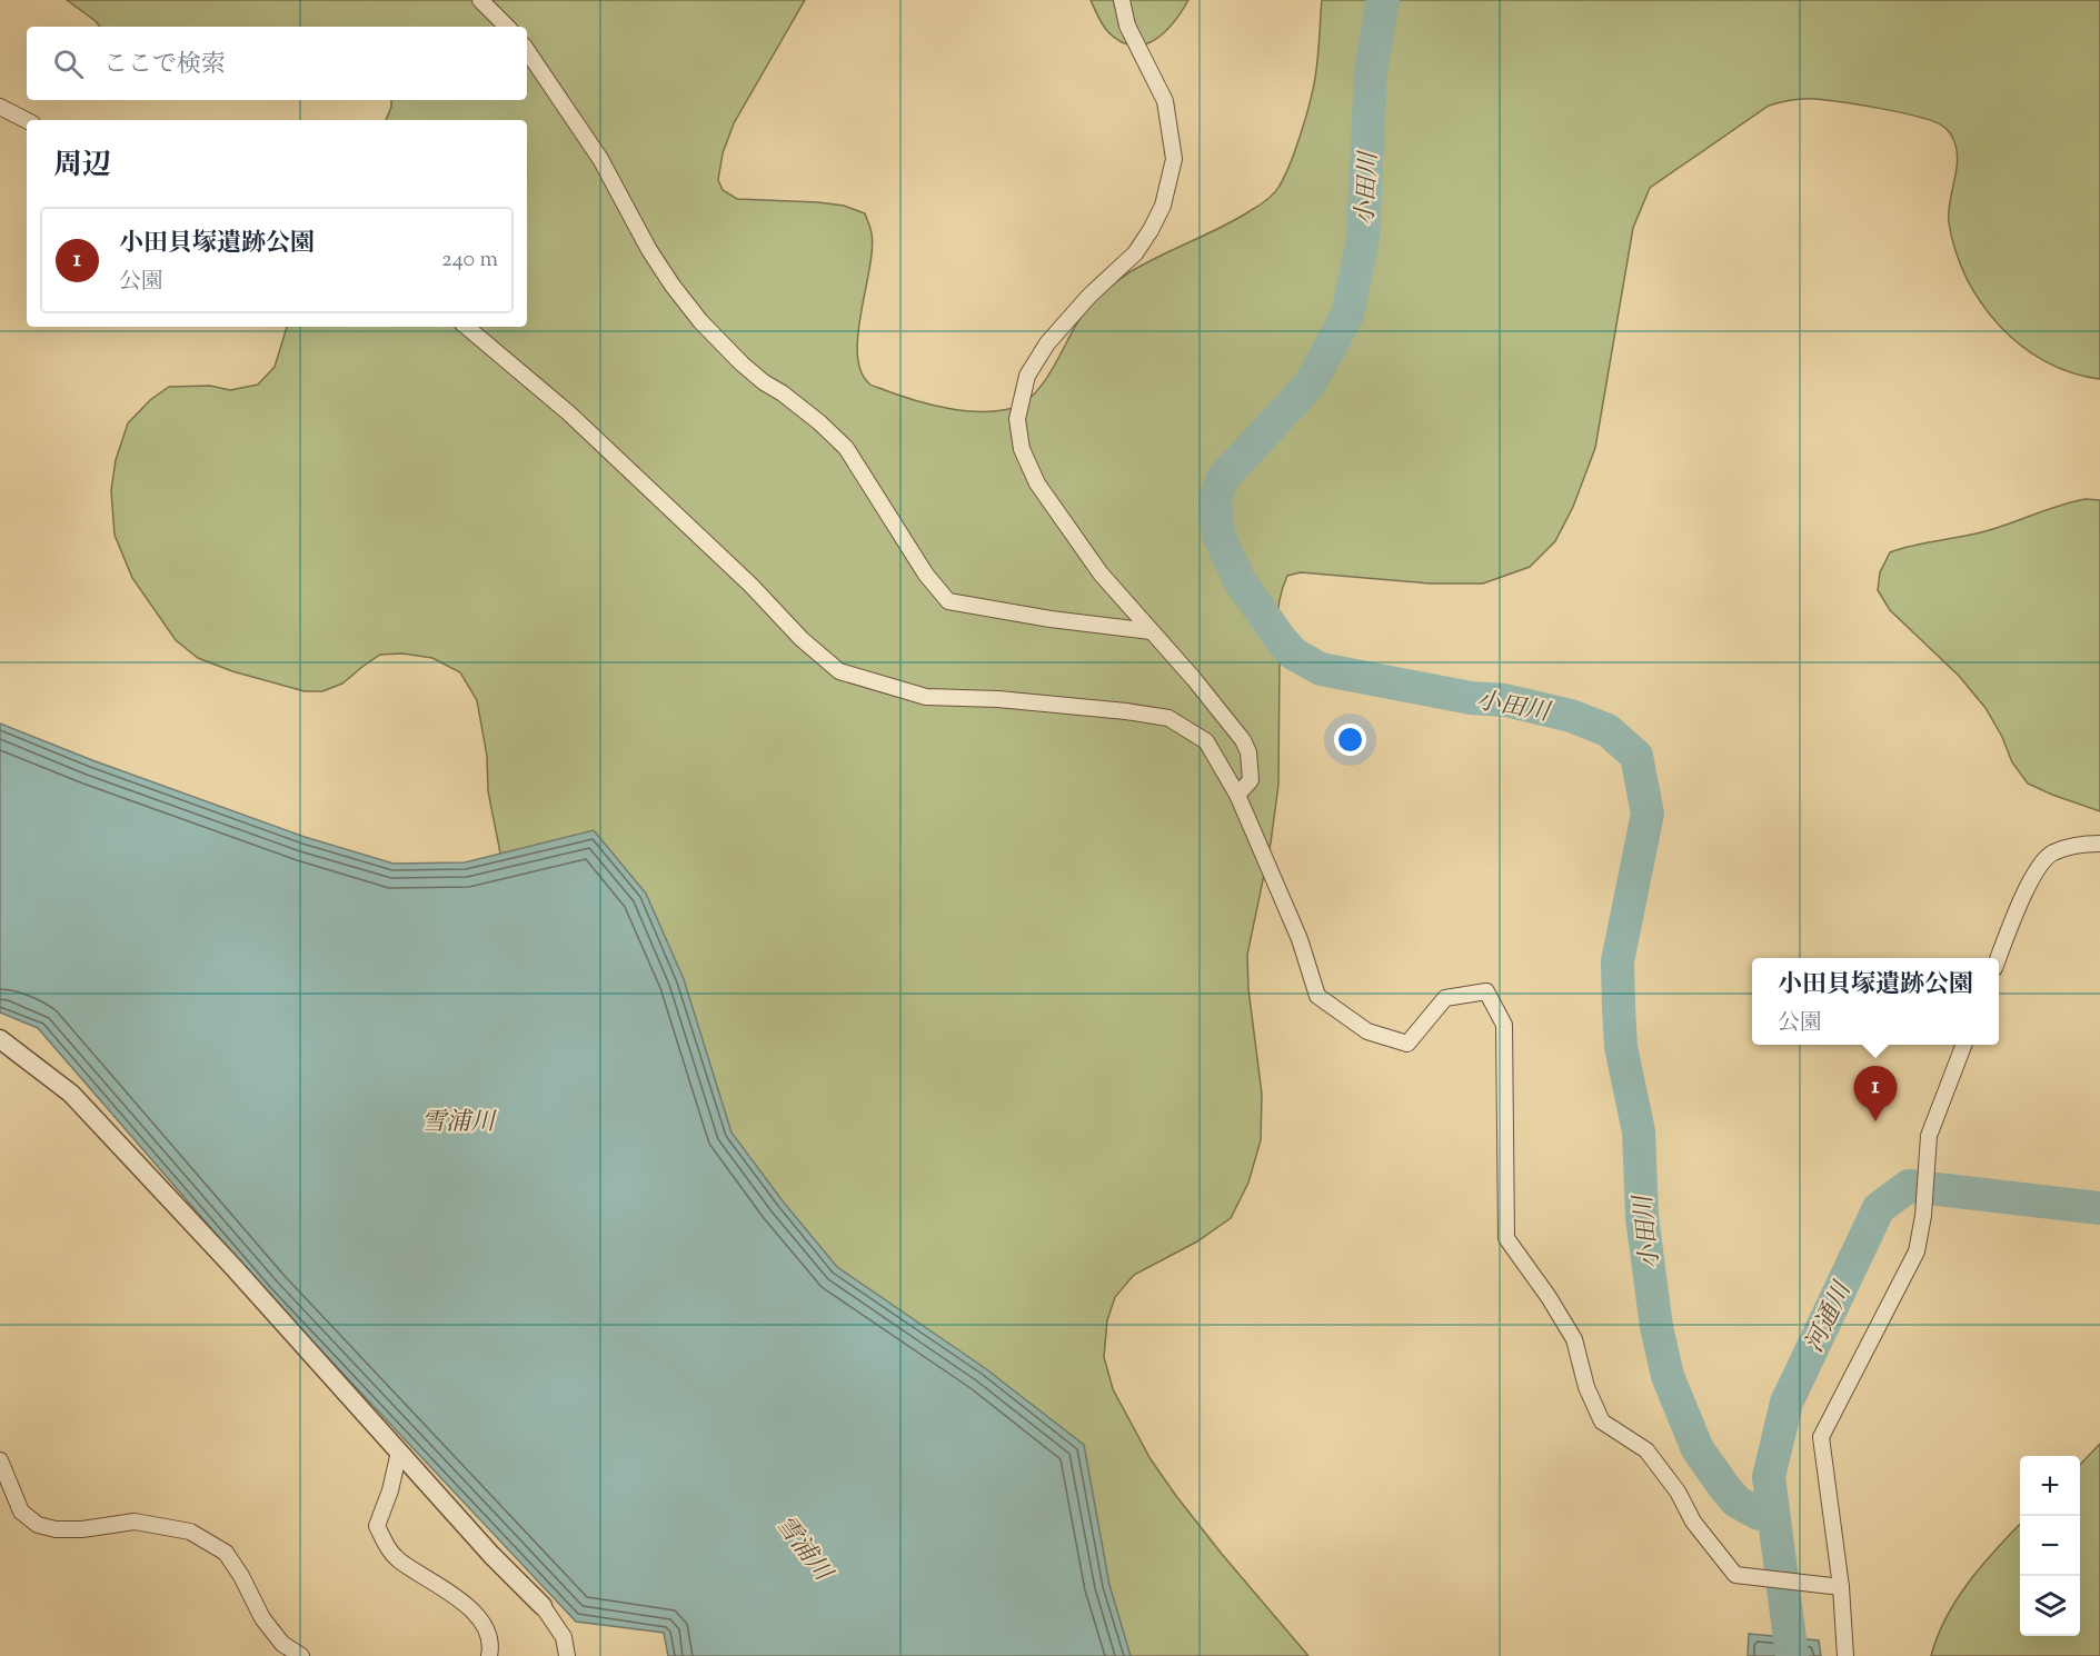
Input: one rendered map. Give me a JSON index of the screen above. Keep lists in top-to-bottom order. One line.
{"water":["小田川","雪浦川","河通川"],"page":{"search":"ここで検索","heading":"周辺","list":[{"mark":"1","name":"小田貝塚遺跡公園","note":"公園","value":"240 m"}],"popup":["小田貝塚遺跡公園","公園"],"pins":"1","map_buttons":["+","−"]}}
